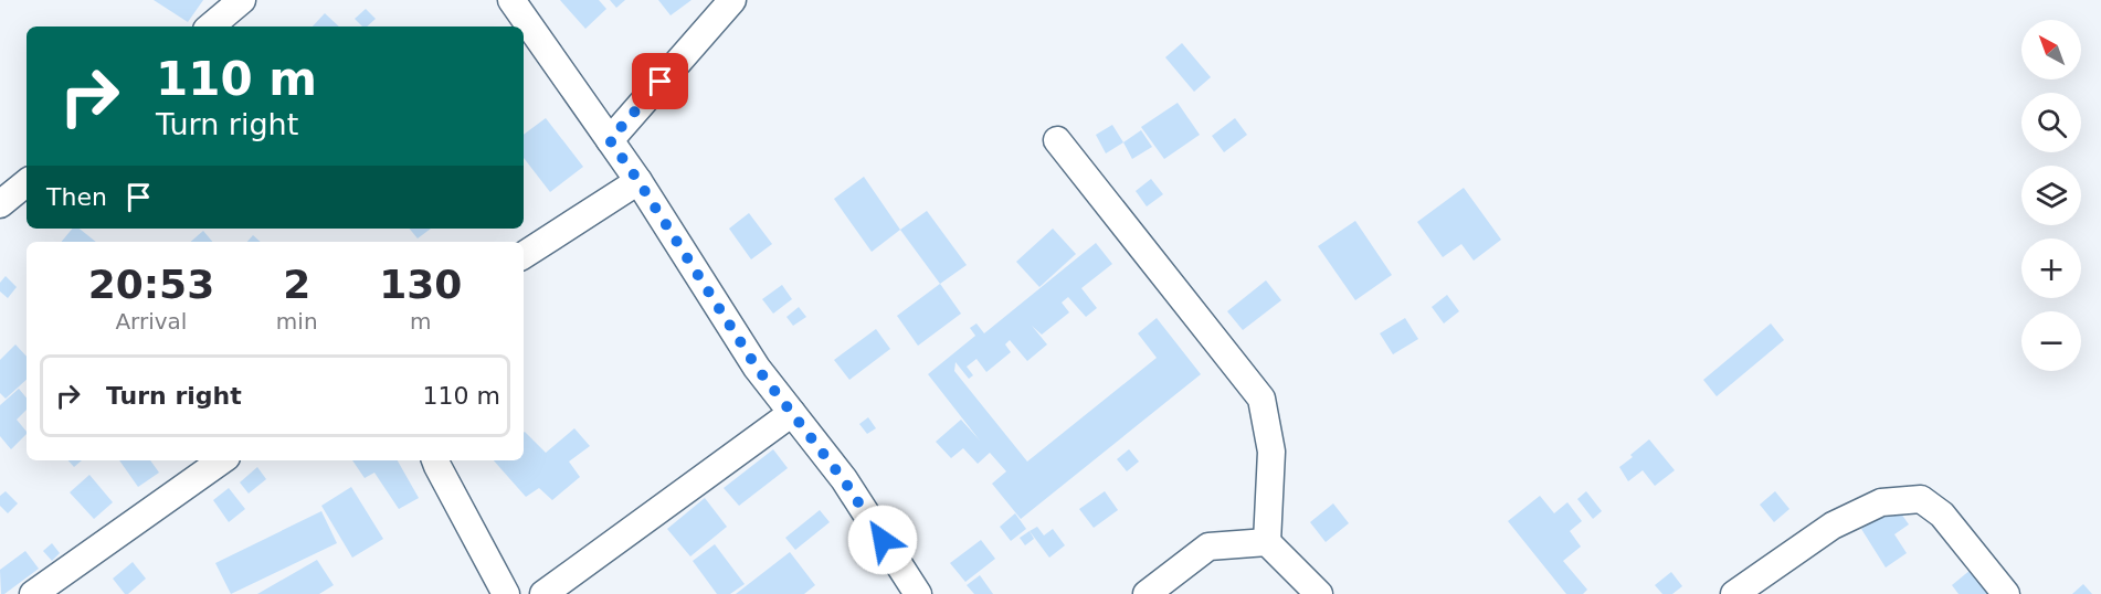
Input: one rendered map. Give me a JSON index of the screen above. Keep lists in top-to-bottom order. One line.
{"north":"top left","page":{"map_buttons":["+","−"],"turn":["110 m","Turn right"],"then":"Then","eta":["20:53","Arrival","2","min","130","m"],"list":[{"name":"Turn right","value":"110 m"}]}}
